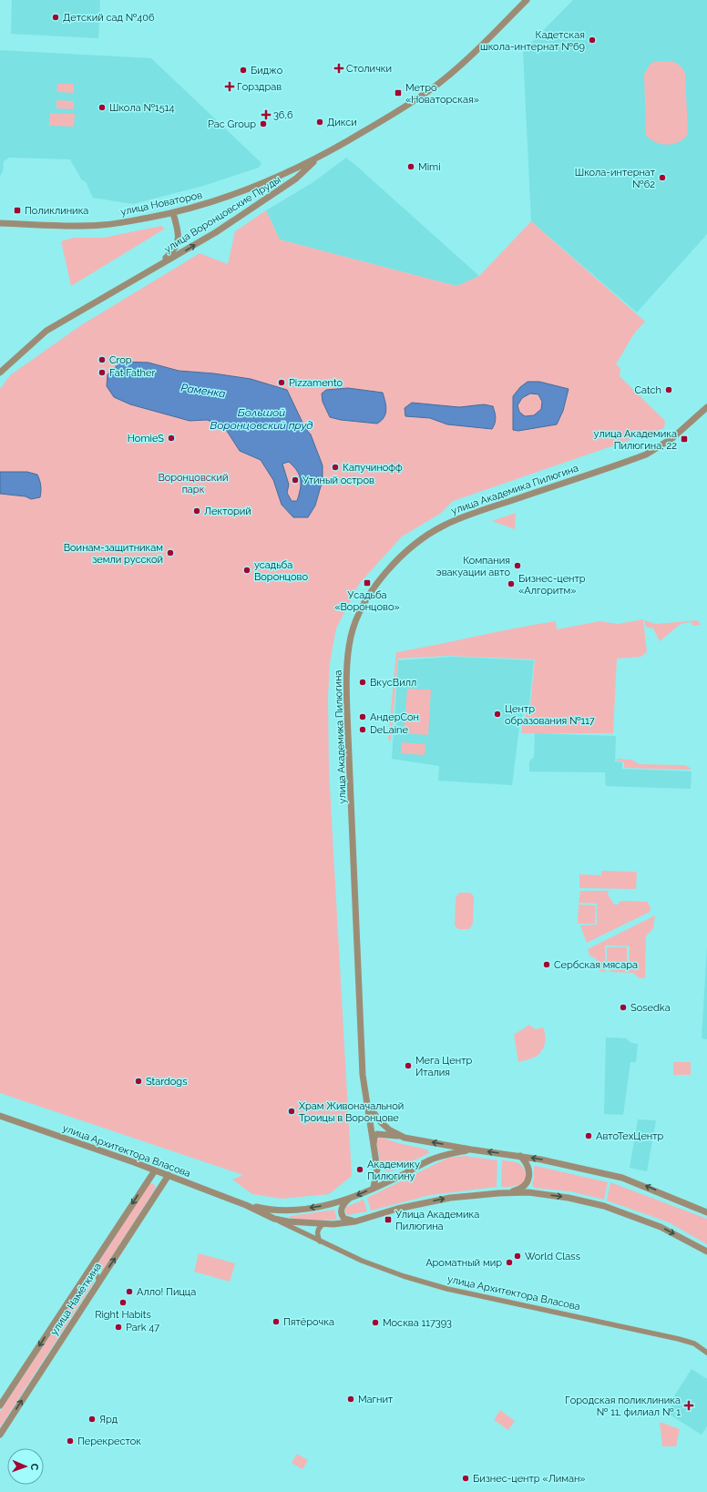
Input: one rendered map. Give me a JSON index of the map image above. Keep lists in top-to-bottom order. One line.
{"streets":{"street":["улица Новаторов","улица Воронцовские Пруды","улица Академика Пилюгина","улица Архитектора Власова","улица Намёткина"]},"crossings":[["улица Новаторов","улица Воронцовские Пруды"],["улица Академика Пилюгина","улица Архитектора Власова"],["улица Архитектора Власова","улица Намёткина"]],"one_way":["улица Воронцовские Пруды"],"water":["Раменка","Большой Воронцовский пруд"],"parks":["Воронцовский парк"],"places":{"other":["Детский сад №406","Кадетская школа-интернат №69","Биджо","Школа №1514","Дикси","Pac Group","Mimi","Школа-интернат №62","Crop","Fat Father","Pizzamento","Catch","HomieS","Капучинофф","Утиный остров","Лекторий","Воинам-защитникам земли русской","Компания эвакуации авто","усадьба Воронцово","Бизнес-центр «Алгоритм»","ВкусВилл","Центр образования №117","АндерСон","DeLaine","Сербская мясара","Sosedka","Мега Центр Италия","Stardogs","Храм Живоначальной Троицы в Воронцове","АвтоТехЦентр","Академику Пилюгину","World Class","Ароматный мир","Алло! Пицца","Right Habits","Пятёрочка","Москва 117393","Park 47","Магнит","Ярд","Перекресток","Бизнес-центр «Лиман»"],"health":["Столички","Горздрав","36,6","Городская поликлиника № 11, филиал № 1"],"transit":["Метро «Новаторская»","Поликлиника","улица Академика Пилюгина, 22","Усадьба «Воронцово»","Улица Академика Пилюгина"]},"north":"right"}
